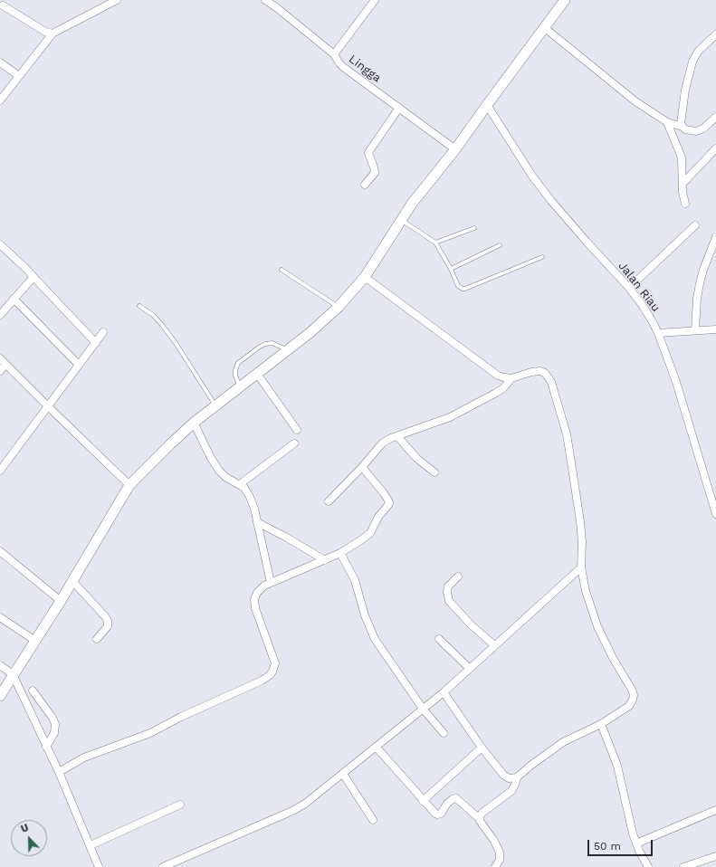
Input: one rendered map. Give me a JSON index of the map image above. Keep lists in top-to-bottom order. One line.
{"streets":{"street":["Lingga","Jalan Riau"]},"scale_bar":"50 m","north":"top left"}
